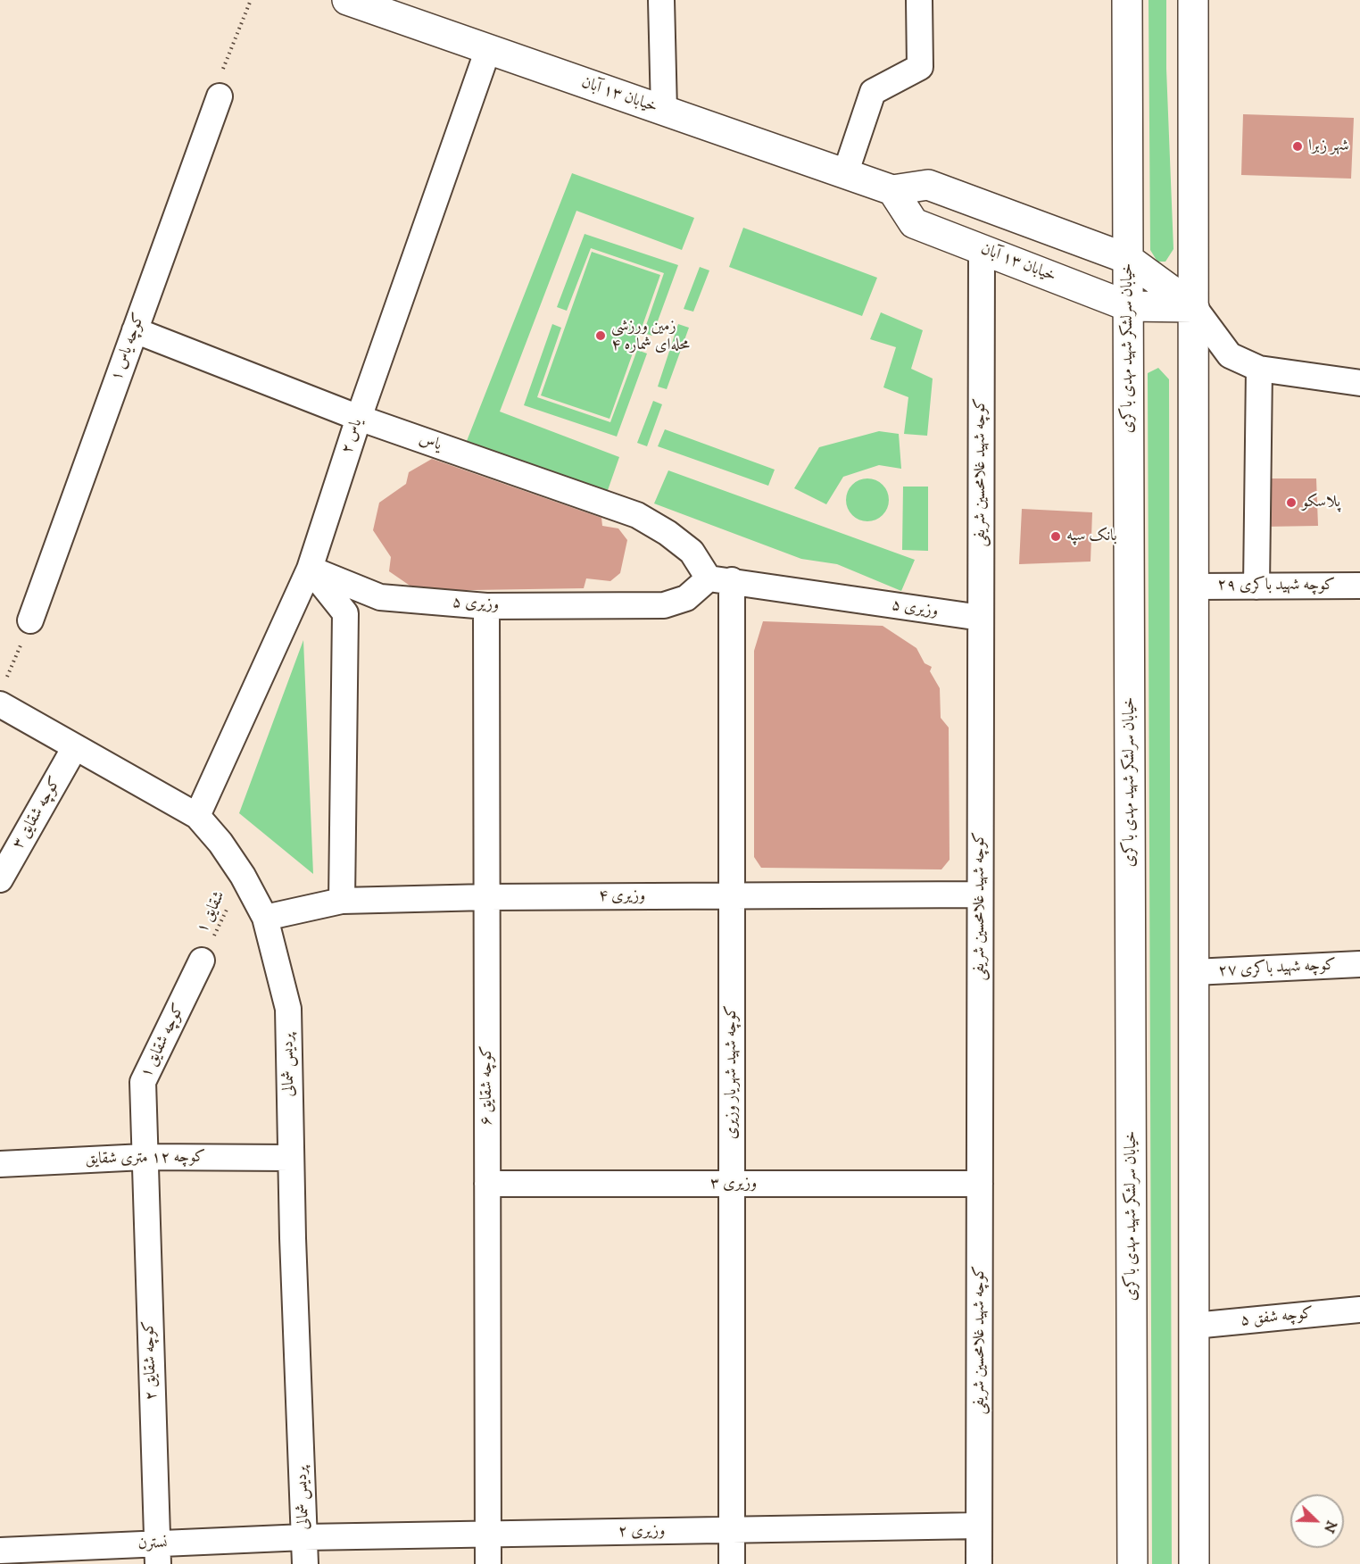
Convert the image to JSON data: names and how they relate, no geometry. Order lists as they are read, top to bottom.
{
  "streets": {
    "main road": ["خیابان ۱۳ آبان", "خیابان سرلشکر شهید مهدی باکری"],
    "street": [
      "کوچه یاس ۱",
      "یاس ۲",
      "یاس",
      "کوچه شهید غلامحسین شریفی",
      "کوچه شهید باکری ۲۹",
      "وزیری ۵",
      "کوچه شقایق ۳",
      "وزیری ۴",
      "کوچه شهید باکری ۲۷",
      "کوچه شقایق ۱",
      "پردیس شمالی",
      "کوچه شهید شهریار وزیری",
      "کوچه شقایق ۶",
      "کوچه ۱۲ متری شقایق",
      "وزیری ۳",
      "کوچه شفق ۵",
      "کوچه شقایق ۲",
      "وزیری ۲",
      "نسترن"
    ],
    "path": ["شقایق ۱"]
  },
  "crossings": [
    ["خیابان ۱۳ آبان", "خیابان سرلشکر شهید مهدی باکری"],
    ["خیابان ۱۳ آبان", "یاس ۲"],
    ["خیابان ۱۳ آبان", "کوچه شهید غلامحسین شریفی"],
    ["کوچه یاس ۱", "یاس"],
    ["یاس ۲", "یاس"],
    ["یاس ۲", "وزیری ۵"],
    ["یاس ۲", "پردیس شمالی"],
    ["یاس", "وزیری ۵"],
    ["یاس", "کوچه شهید شهریار وزیری"],
    ["کوچه شهید غلامحسین شریفی", "وزیری ۵"],
    ["کوچه شهید غلامحسین شریفی", "وزیری ۴"],
    ["کوچه شهید غلامحسین شریفی", "وزیری ۳"],
    ["کوچه شهید غلامحسین شریفی", "وزیری ۲"],
    ["وزیری ۵", "کوچه شهید شهریار وزیری"],
    ["وزیری ۵", "کوچه شقایق ۶"],
    ["کوچه شقایق ۳", "پردیس شمالی"],
    ["وزیری ۴", "پردیس شمالی"],
    ["وزیری ۴", "کوچه شهید شهریار وزیری"],
    ["وزیری ۴", "کوچه شقایق ۶"],
    ["شقایق ۱", "کوچه شقایق ۱"],
    ["شقایق ۱", "پردیس شمالی"],
    ["کوچه شقایق ۱", "کوچه ۱۲ متری شقایق"],
    ["کوچه شقایق ۱", "کوچه شقایق ۲"],
    ["پردیس شمالی", "کوچه ۱۲ متری شقایق"],
    ["پردیس شمالی", "وزیری ۲"],
    ["پردیس شمالی", "نسترن"],
    ["کوچه شهید شهریار وزیری", "وزیری ۳"],
    ["کوچه شهید شهریار وزیری", "وزیری ۲"],
    ["کوچه شقایق ۶", "وزیری ۳"],
    ["کوچه شقایق ۶", "وزیری ۲"],
    ["کوچه ۱۲ متری شقایق", "کوچه شقایق ۲"],
    ["کوچه شقایق ۲", "نسترن"],
    ["وزیری ۲", "نسترن"]
  ],
  "places": [
    "شهر زبرا",
    "زمین ورزشی محله‌ای شماره ۴",
    "پلاسکو",
    "بانک سپه"
  ],
  "north": "bottom right"
}
